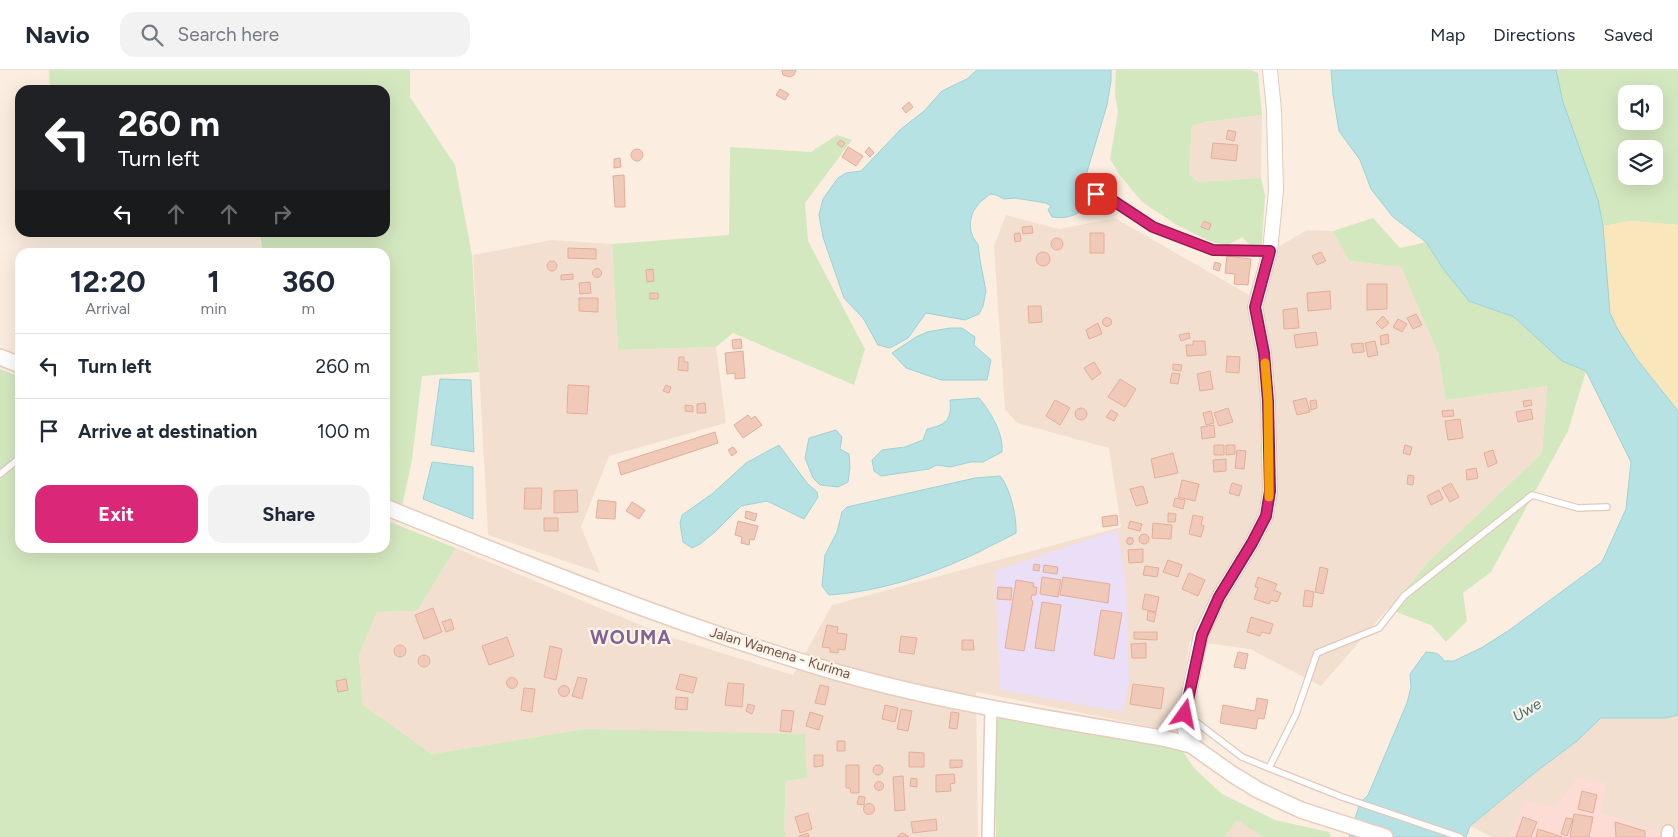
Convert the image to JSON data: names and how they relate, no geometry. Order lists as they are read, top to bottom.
{
  "streets": {
    "main road": ["Jalan Wamena - Kurima"]
  },
  "districts": ["WOUMA"],
  "water": ["Uwe"],
  "page": {
    "header": "Navio",
    "search": "Search here",
    "nav": ["Map", "Directions", "Saved"],
    "turn": ["260 m", "Turn left"],
    "eta": [
      "12:20",
      "Arrival",
      "1",
      "min",
      "360",
      "m"
    ],
    "list": [
      {
        "name": "Turn left",
        "value": "260 m"
      },
      {
        "name": "Arrive at destination",
        "value": "100 m"
      }
    ],
    "buttons": ["Exit", "Share"]
  }
}
